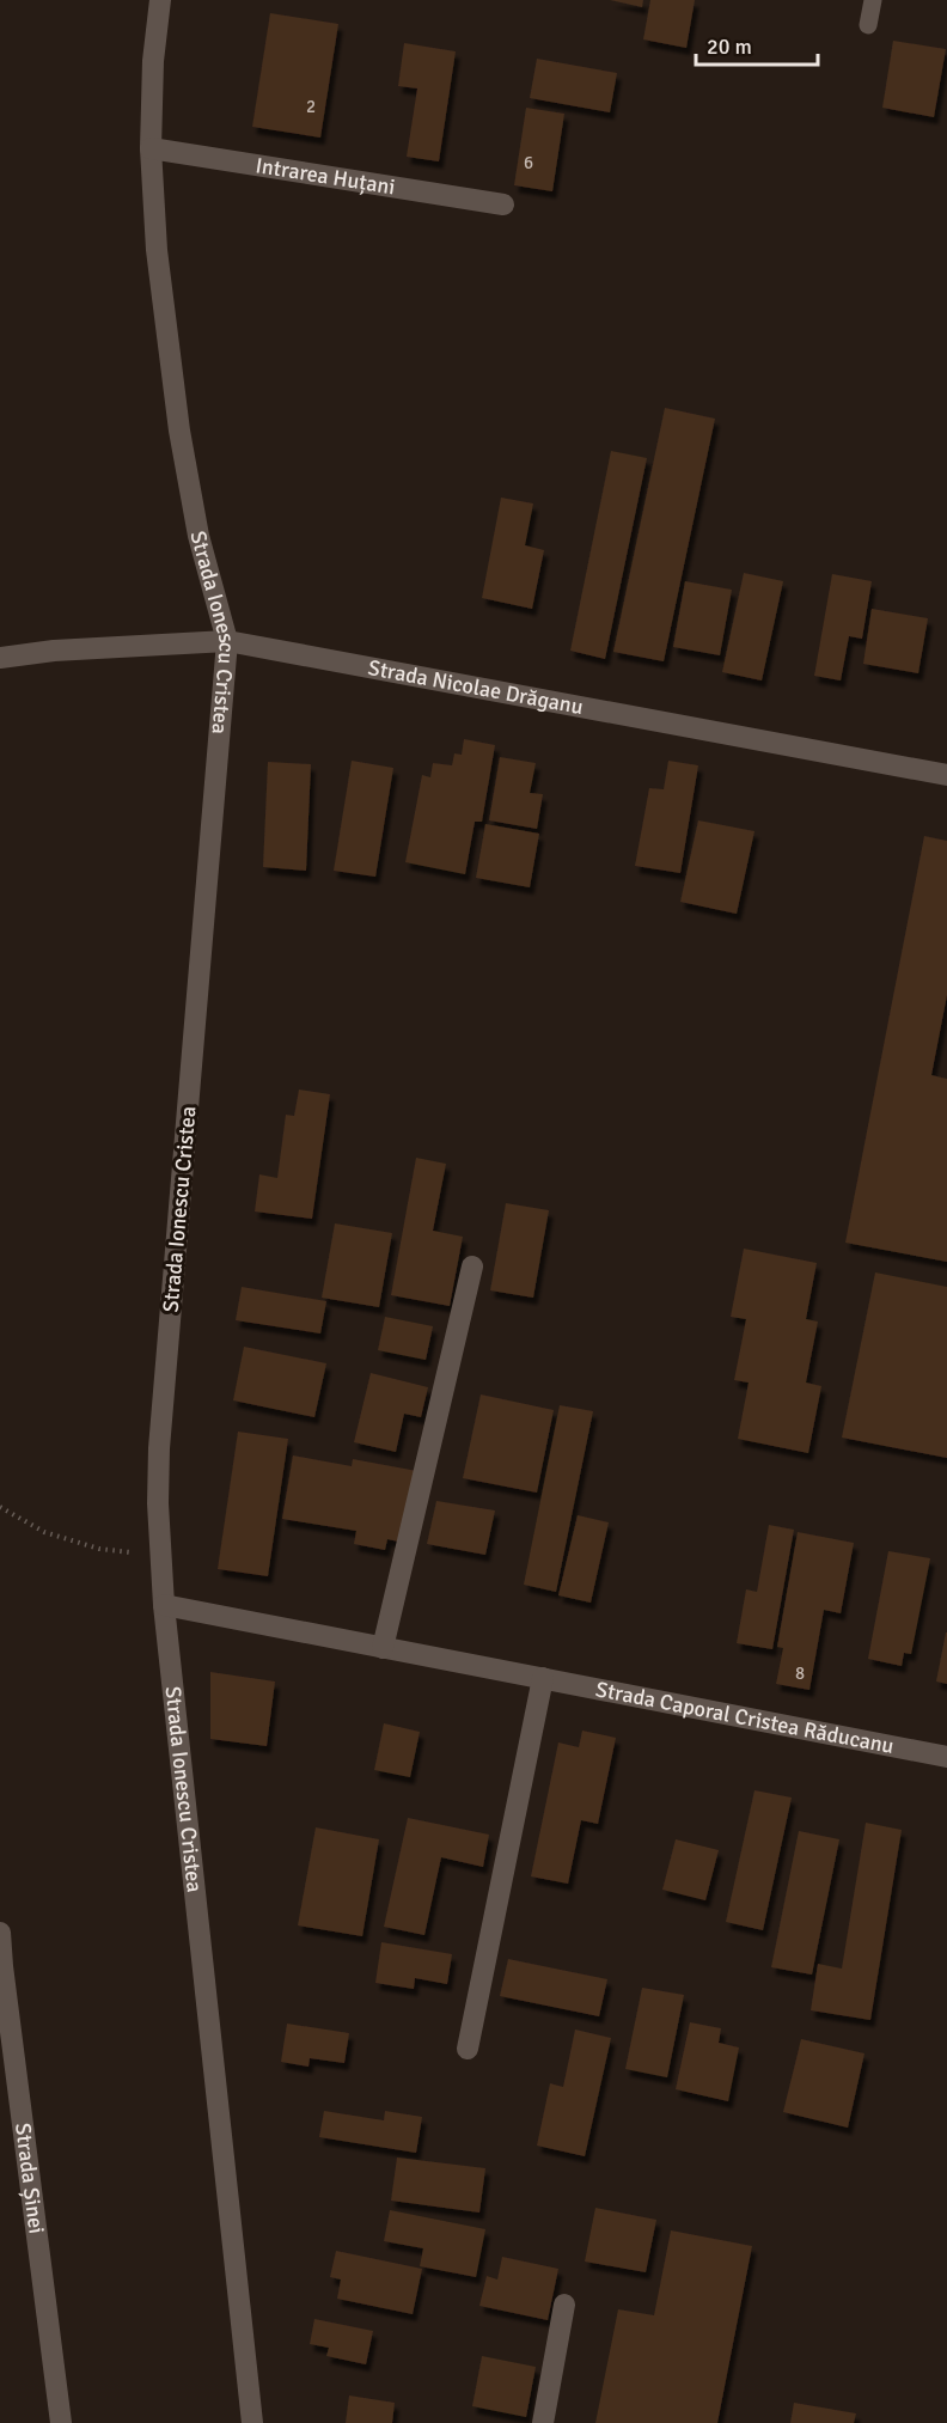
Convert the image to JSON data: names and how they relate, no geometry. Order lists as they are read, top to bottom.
{
  "streets": {
    "street": [
      "Intrarea Huțani",
      "Strada Ionescu Cristea",
      "Strada Nicolae Drăganu",
      "Strada Caporal Cristea Răducanu",
      "Strada Șinei"
    ]
  },
  "crossings": [
    ["Intrarea Huțani", "Strada Ionescu Cristea"],
    ["Strada Ionescu Cristea", "Strada Nicolae Drăganu"],
    ["Strada Ionescu Cristea", "Strada Caporal Cristea Răducanu"]
  ],
  "house_numbers": ["2", "6", "8"],
  "scale_bar": "20 m"
}
